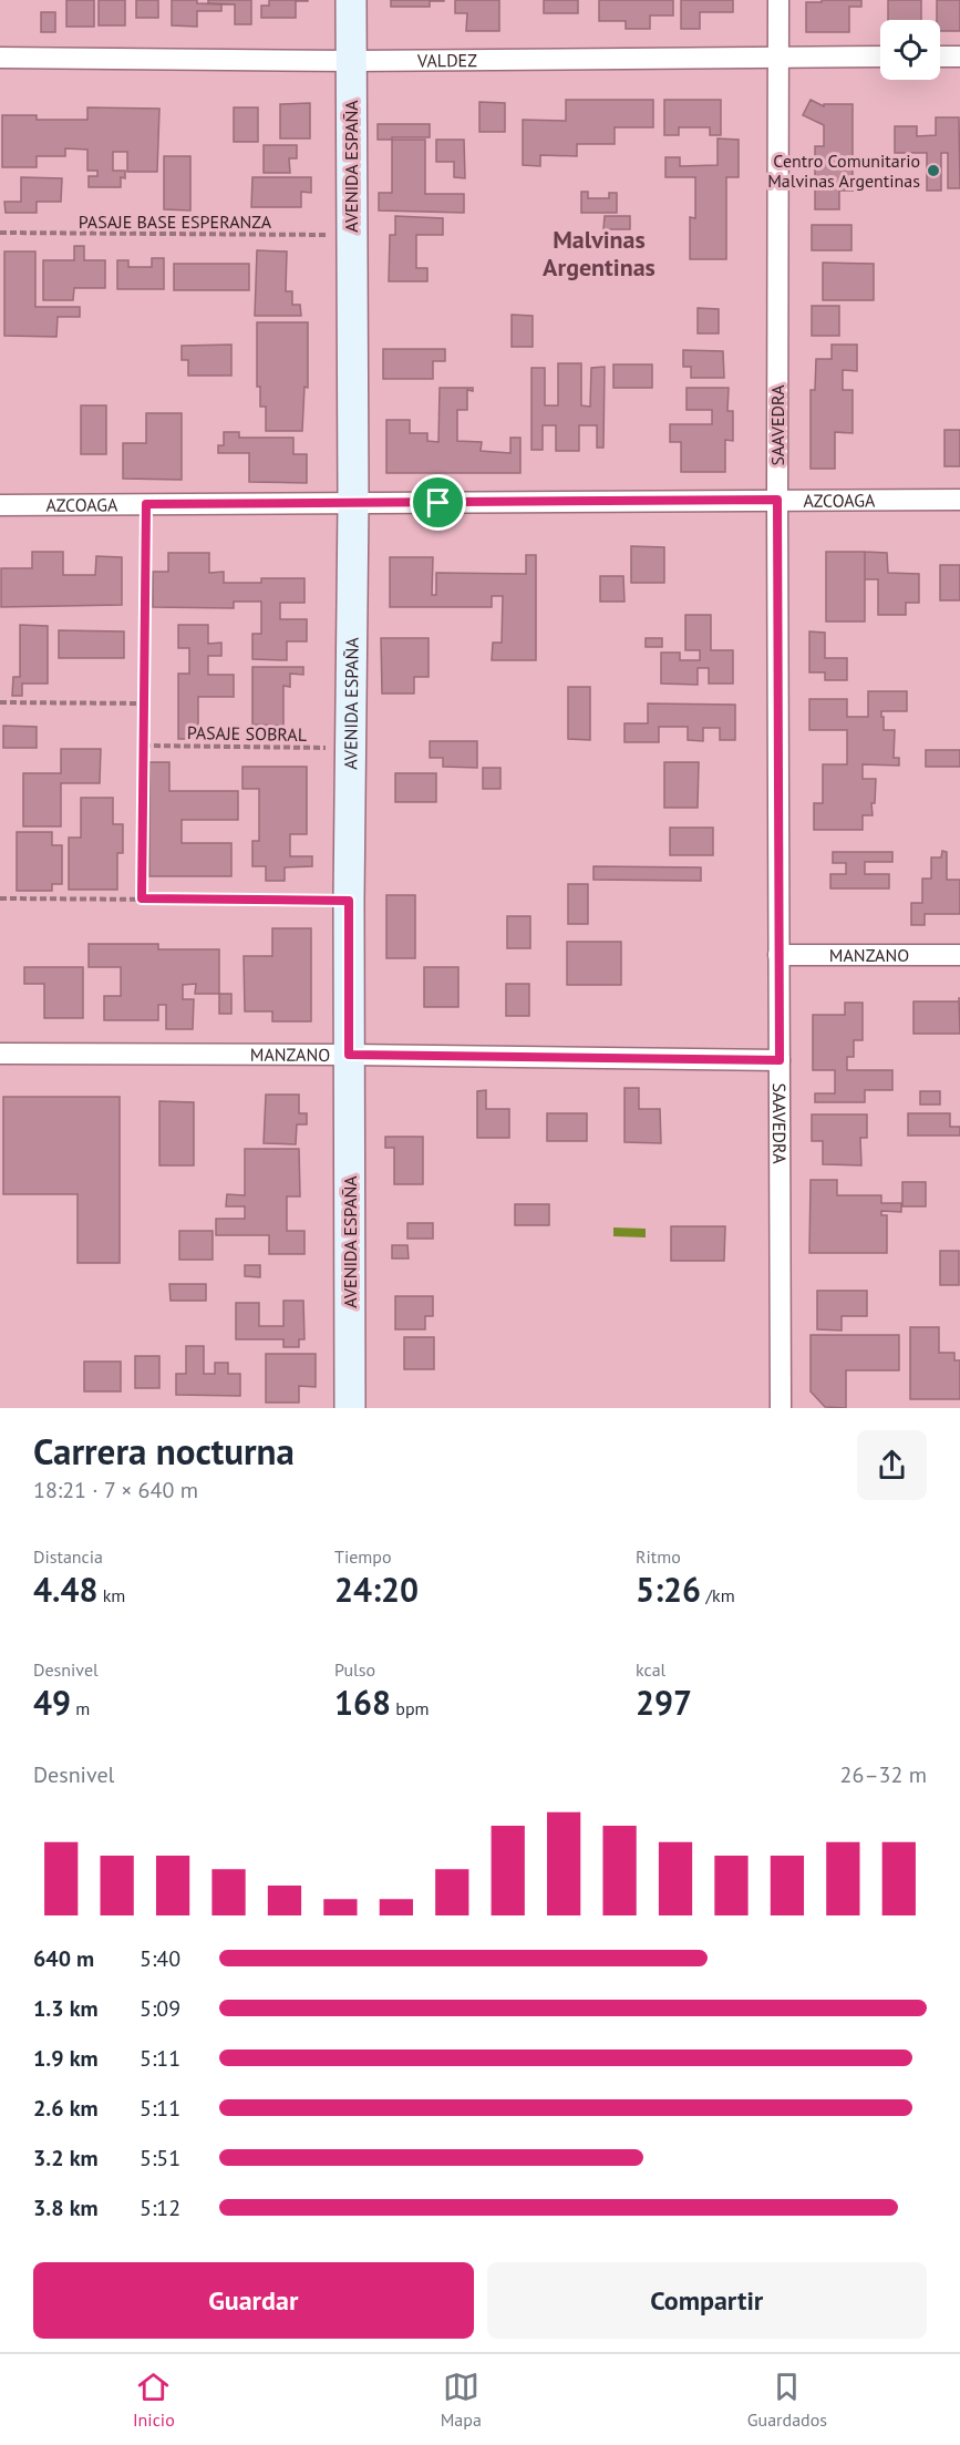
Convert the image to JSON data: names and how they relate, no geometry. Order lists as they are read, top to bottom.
{
  "streets": {
    "main road": ["AVENIDA ESPAÑA"],
    "street": [
      "VALDEZ",
      "SAAVEDRA",
      "AZCOAGA",
      "MANZANO"
    ],
    "path": ["PASAJE BASE ESPERANZA", "PASAJE SOBRAL"]
  },
  "crossings": [
    ["VALDEZ", "AVENIDA ESPAÑA"],
    ["VALDEZ", "SAAVEDRA"],
    ["AVENIDA ESPAÑA", "PASAJE BASE ESPERANZA"],
    ["AVENIDA ESPAÑA", "AZCOAGA"],
    ["AVENIDA ESPAÑA", "PASAJE SOBRAL"],
    ["AVENIDA ESPAÑA", "MANZANO"],
    ["SAAVEDRA", "AZCOAGA"],
    ["SAAVEDRA", "MANZANO"]
  ],
  "districts": ["Malvinas Argentinas"],
  "places": ["Centro Comunitario Malvinas Argentinas"],
  "page": {
    "heading": ["Carrera nocturna", "18:21 · 7 × 640 m"],
    "stats": [
      ["Distancia", "4.48 km"],
      ["Tiempo", "24:20"],
      ["Ritmo", "5:26 /km"],
      ["Desnivel", "49 m"],
      ["Pulso", "168 bpm"],
      ["kcal", "297"]
    ],
    "chart": ["Desnivel", "26–32 m"],
    "list": [
      {
        "name": "640 m",
        "note": "5:40"
      },
      {
        "name": "1.3 km",
        "note": "5:09"
      },
      {
        "name": "1.9 km",
        "note": "5:11"
      },
      {
        "name": "2.6 km",
        "note": "5:11"
      },
      {
        "name": "3.2 km",
        "note": "5:51"
      },
      {
        "name": "3.8 km",
        "note": "5:12"
      }
    ],
    "buttons": ["Guardar", "Compartir"],
    "tabs": ["Inicio", "Mapa", "Guardados"]
  }
}
